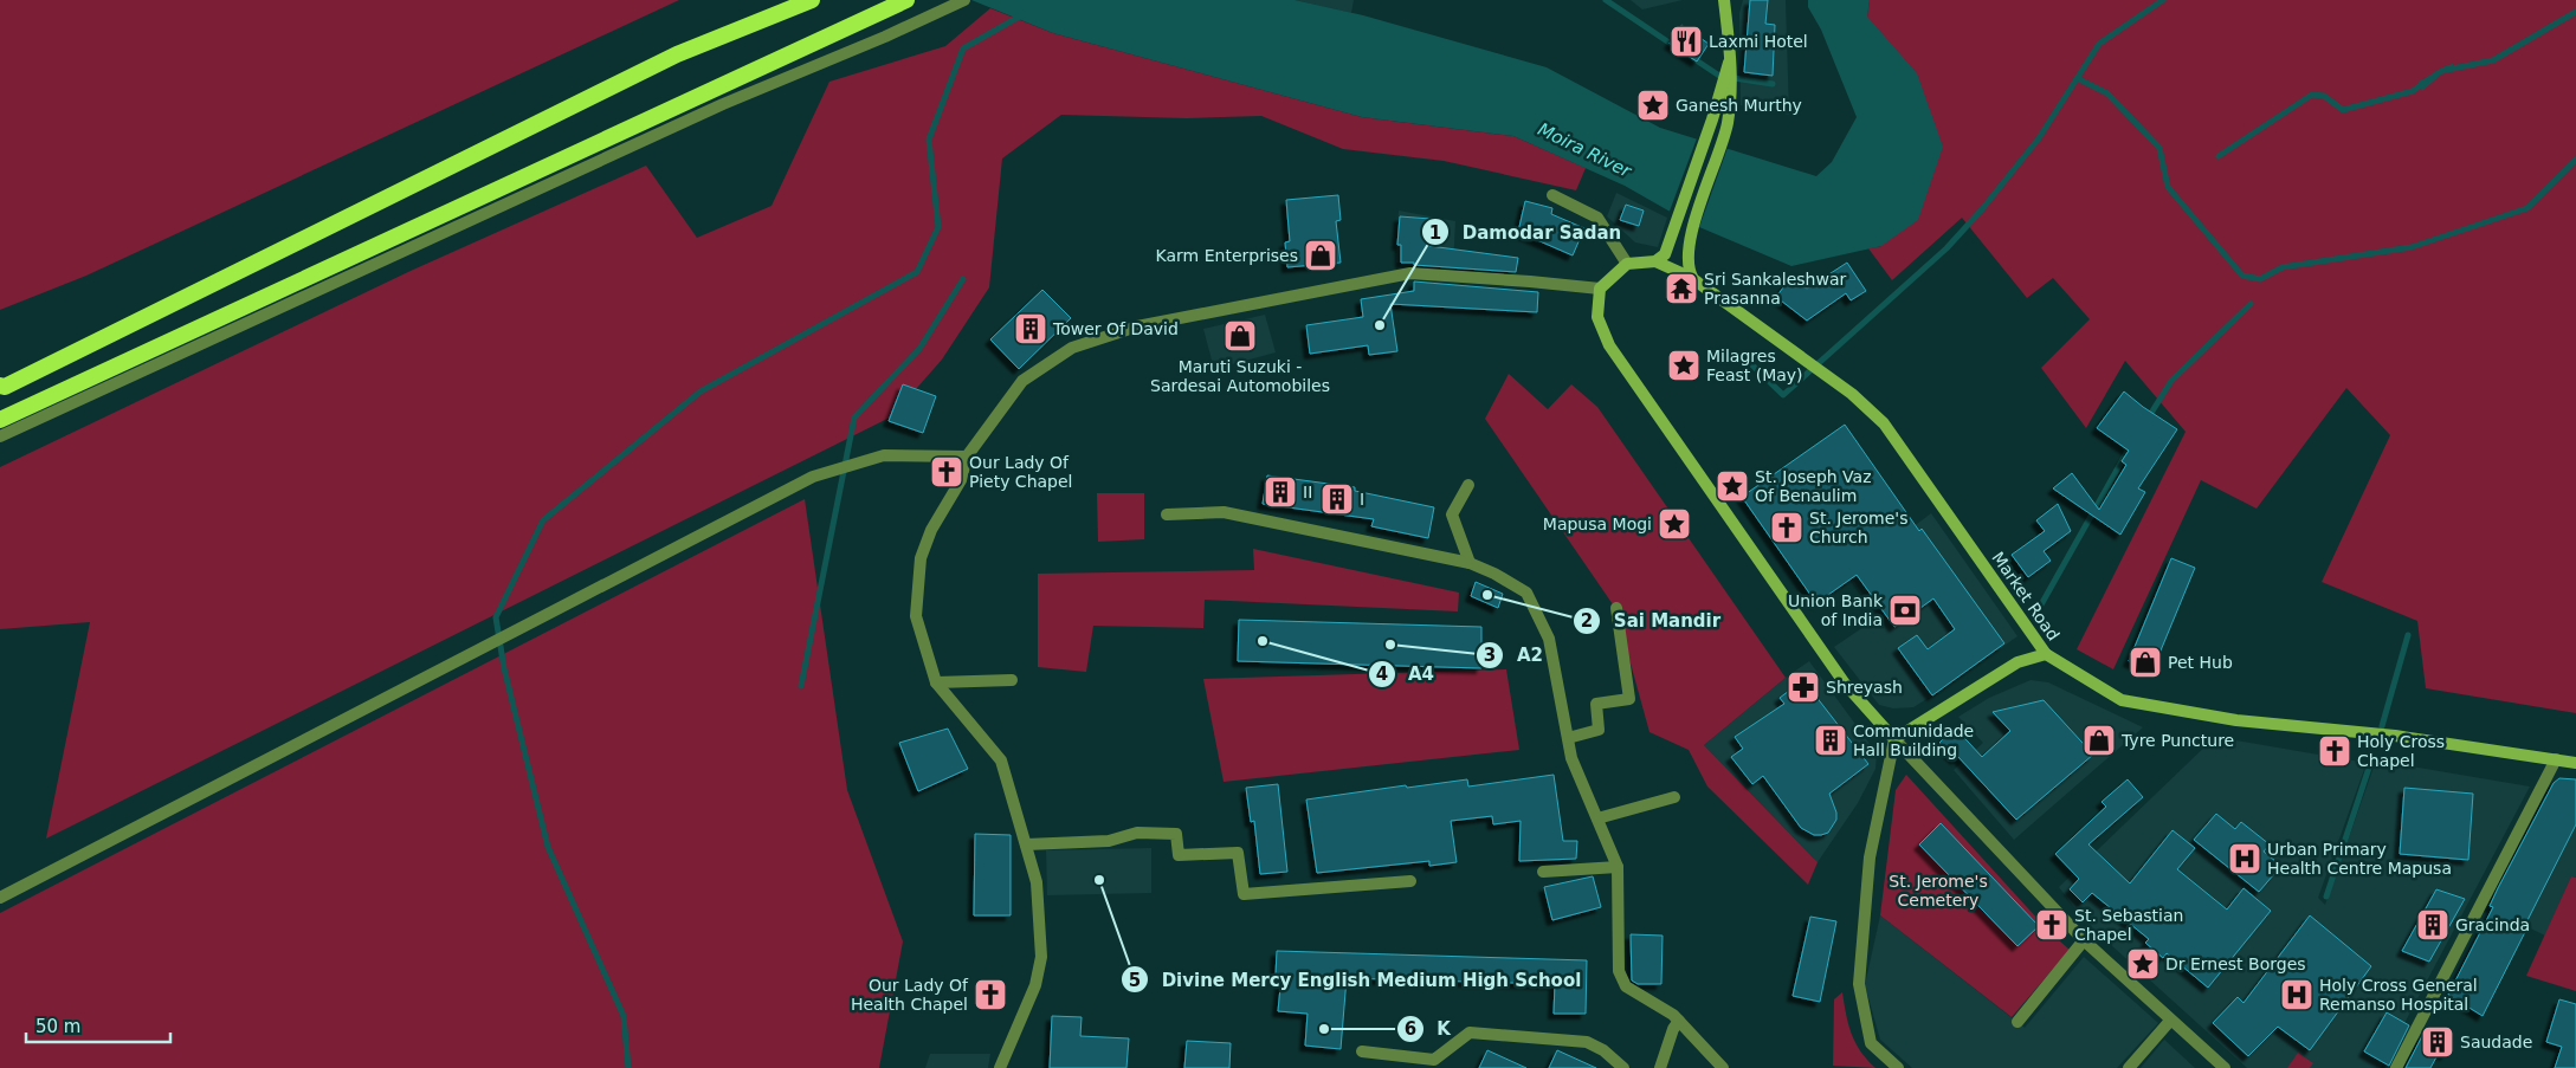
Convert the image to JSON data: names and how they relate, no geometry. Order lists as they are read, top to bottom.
{
  "streets": {
    "main road": ["Market Road"]
  },
  "water": ["Moira River"],
  "parks": ["St. Jerome's Cemetery"],
  "places": {
    "restaurant": ["Laxmi Hotel"],
    "place": [
      "Ganesh Murthy",
      "Milagres Feast (May)",
      "St. Joseph Vaz Of Benaulim",
      "Mapusa Mogi",
      "Dr Ernest Borges"
    ],
    "shop": [
      "Karm Enterprises",
      "Maruti Suzuki - Sardesai Automobiles",
      "Pet Hub",
      "Tyre Puncture"
    ],
    "temple": ["Sri Sankaleshwar Prasanna"],
    "other": [
      "Damodar Sadan",
      "Sai Mandir",
      "A4",
      "A2",
      "Divine Mercy English Medium High School",
      "K"
    ],
    "building": [
      "Tower Of David",
      "II",
      "I",
      "Communidade Hall Building",
      "Gracinda",
      "Saudade"
    ],
    "church": [
      "Our Lady Of Piety Chapel",
      "St. Jerome's Church",
      "Holy Cross Chapel",
      "St. Sebastian Chapel",
      "Our Lady Of Health Chapel"
    ],
    "bank": ["Union Bank of India"],
    "pharmacy": ["Shreyash"],
    "hospital": ["Urban Primary Health Centre Mapusa", "Holy Cross General Remanso Hospital"]
  },
  "scale_bar": "50 m"
}
